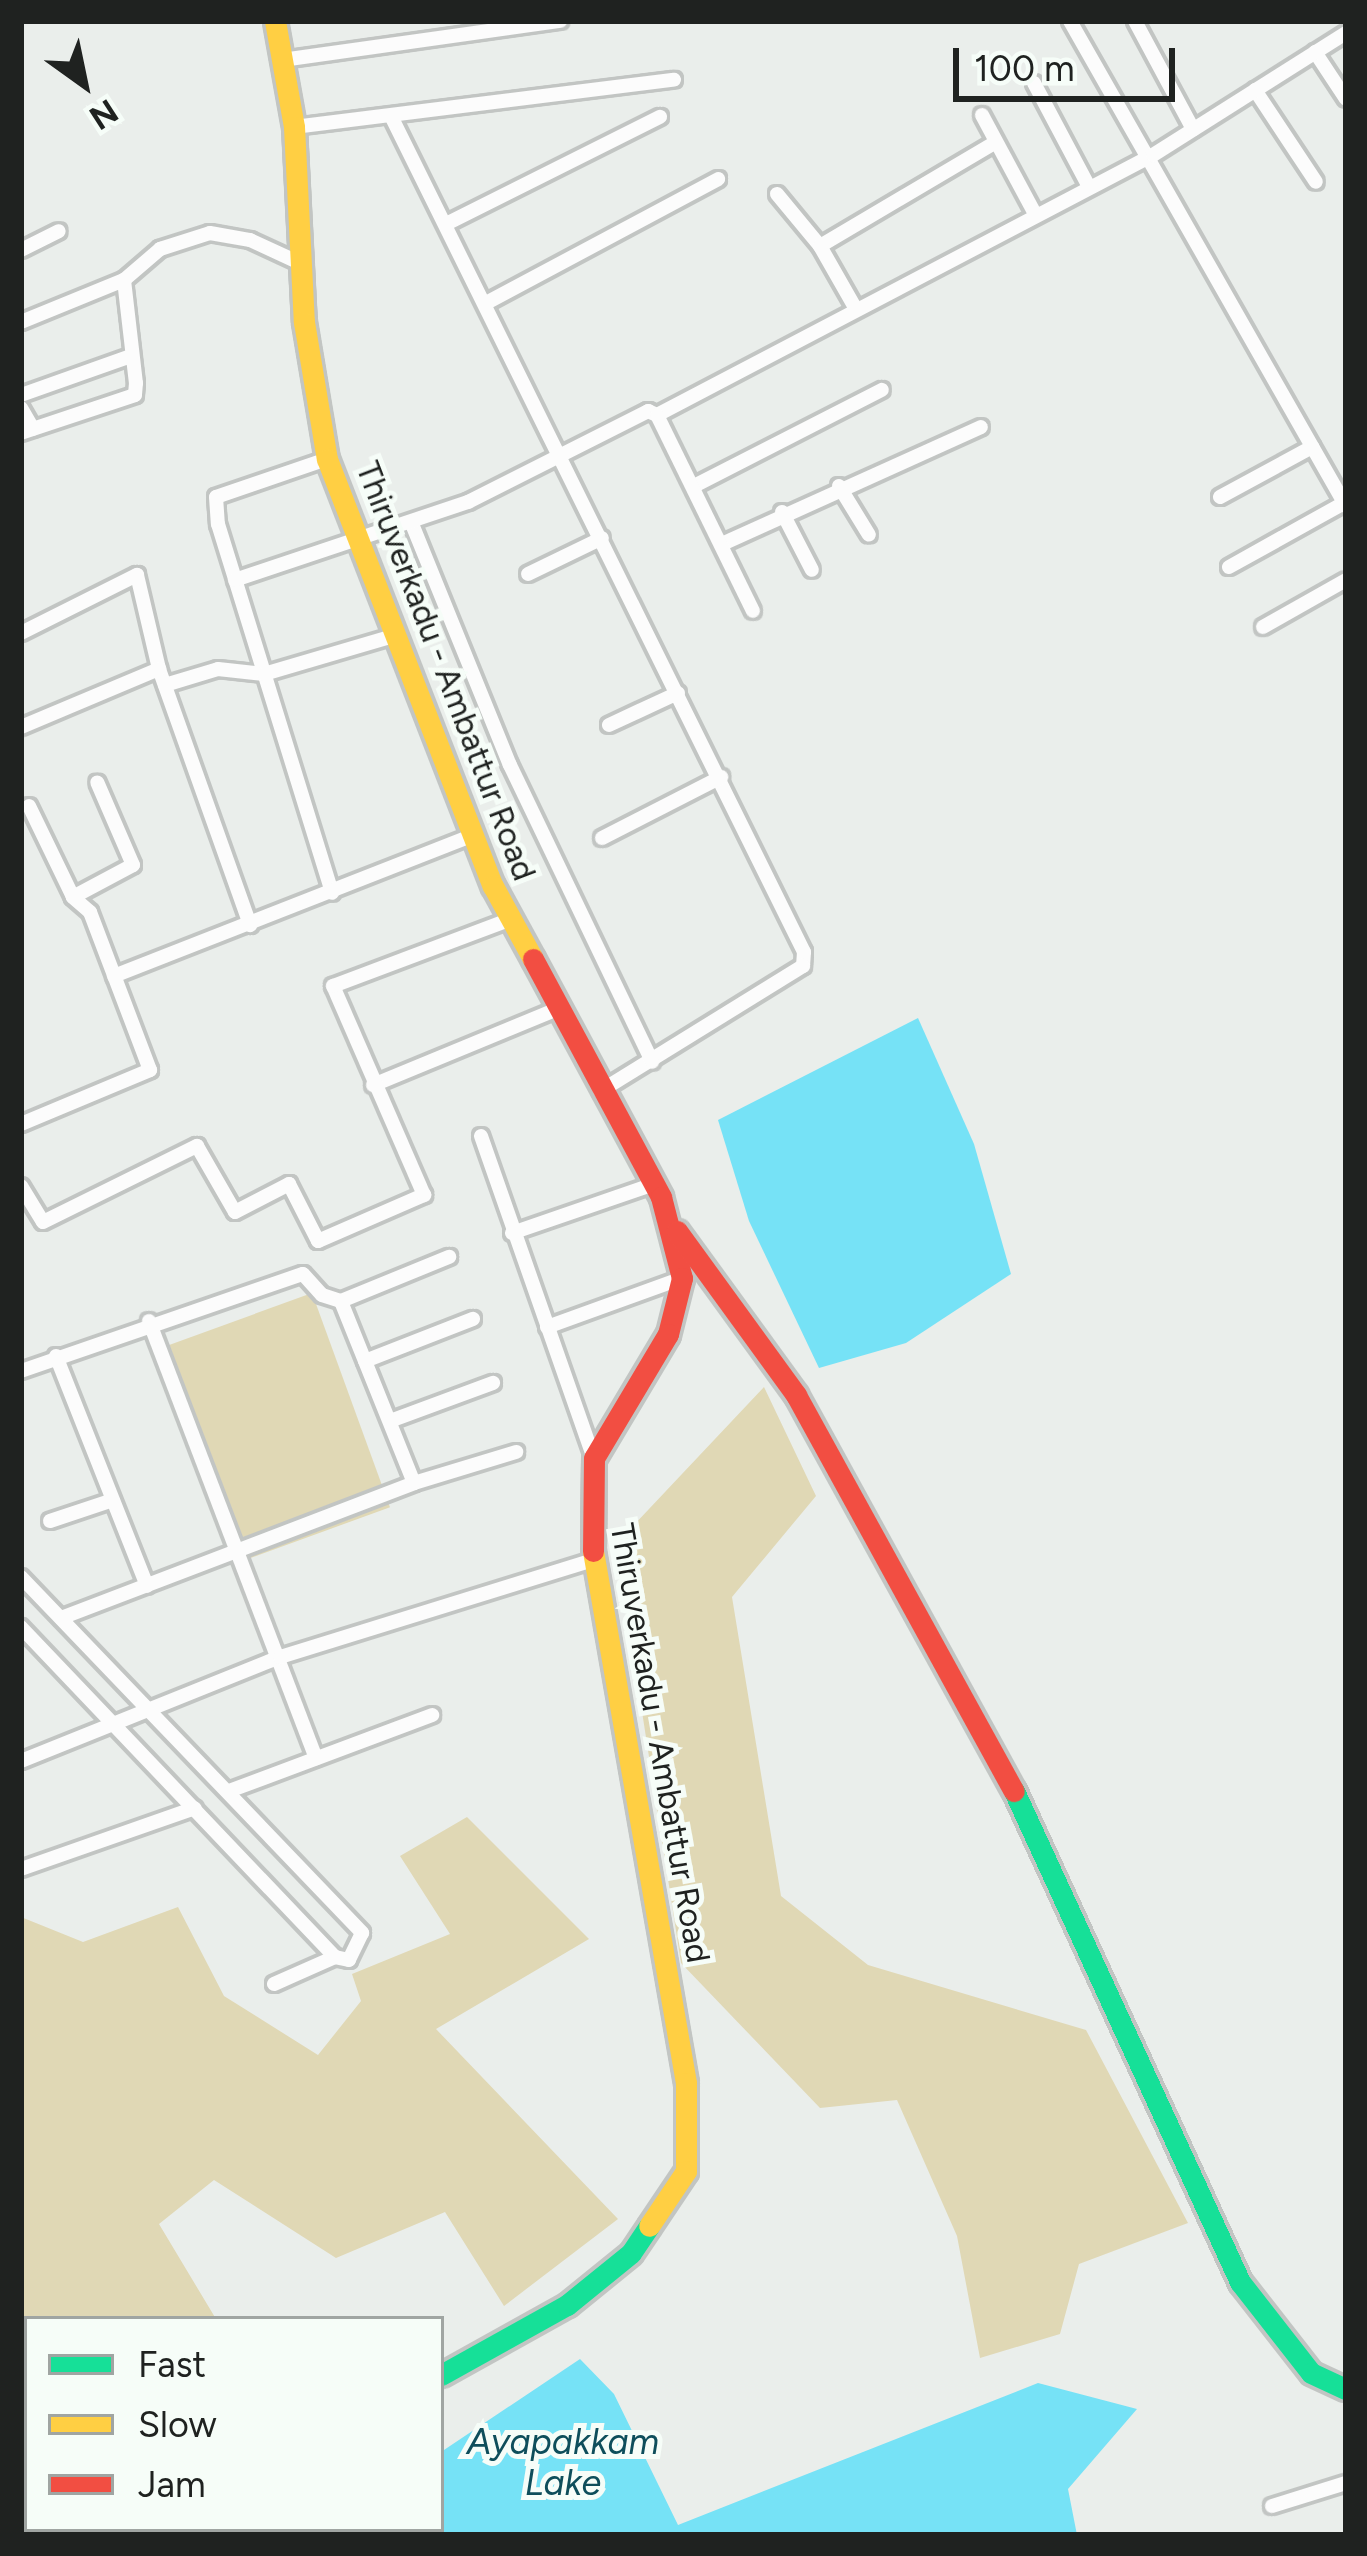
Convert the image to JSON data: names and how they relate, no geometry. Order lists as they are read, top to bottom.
{
  "streets": {
    "main road": ["Thiruverkadu - Ambattur Road"]
  },
  "water": ["Ayapakkam Lake"],
  "legend": ["Fast", "Slow", "Jam"],
  "scale_bar": "100 m",
  "north": "bottom right"
}
